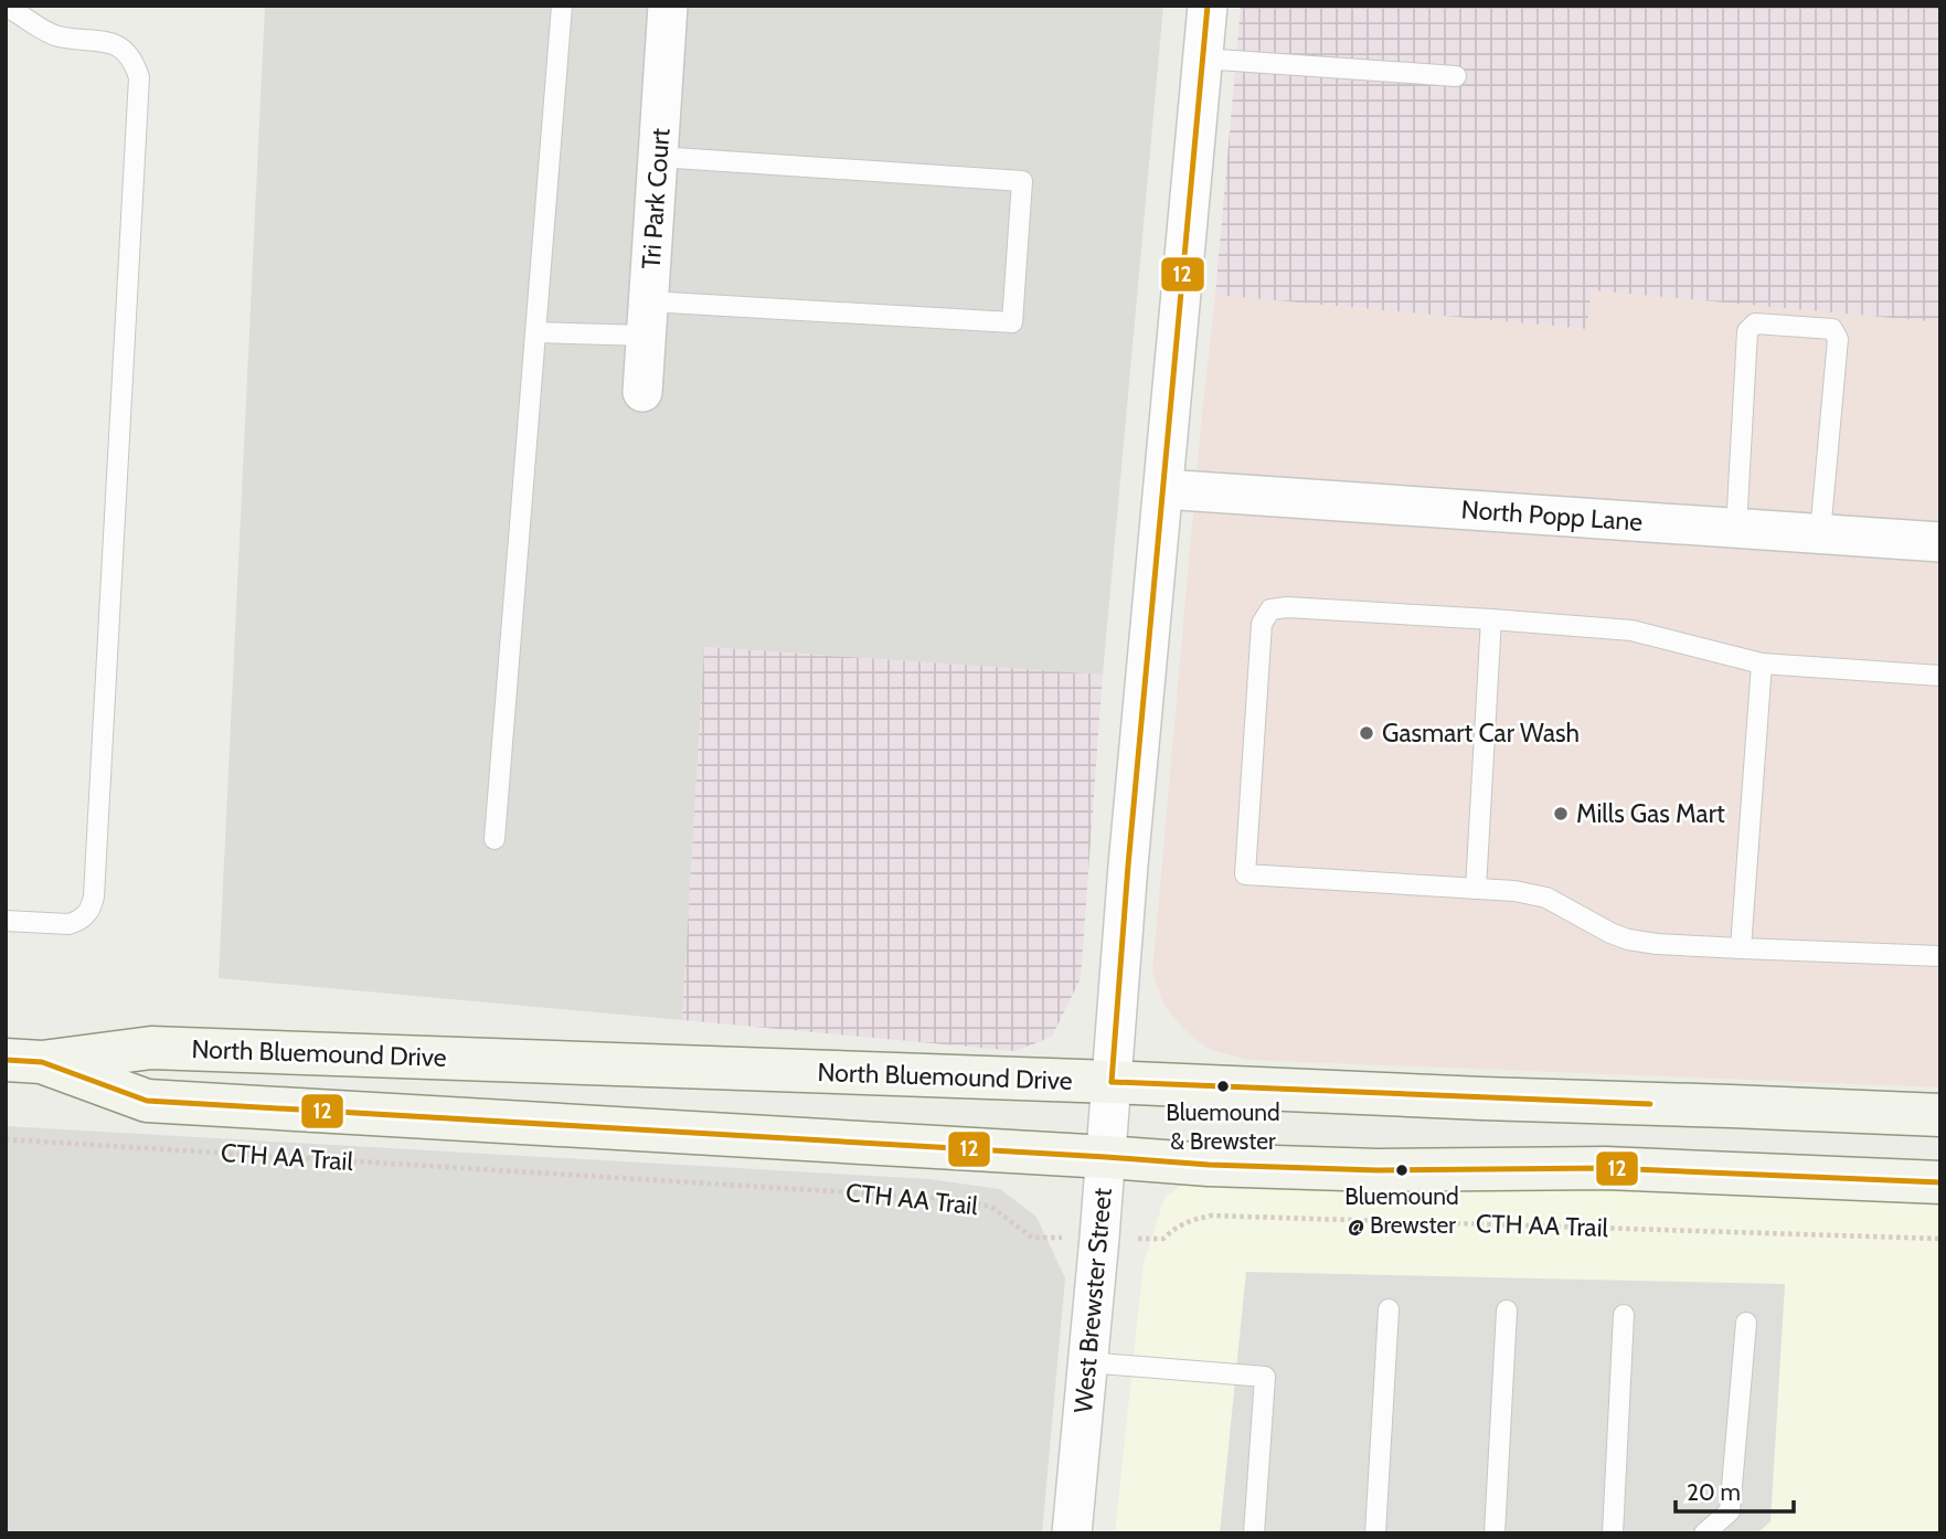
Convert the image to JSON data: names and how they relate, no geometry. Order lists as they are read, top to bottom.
{
  "streets": {
    "main road": ["North Bluemound Drive"],
    "street": ["Tri Park Court", "North Popp Lane", "West Brewster Street"],
    "path": ["CTH AA Trail"]
  },
  "crossings": [
    ["North Popp Lane", "West Brewster Street"],
    ["North Bluemound Drive", "West Brewster Street"],
    ["CTH AA Trail", "West Brewster Street"]
  ],
  "places": [
    "Gasmart Car Wash",
    "Mills Gas Mart",
    "Bluemound & Brewster",
    "Bluemound @ Brewster"
  ],
  "lines": ["transit line 12"],
  "scale_bar": "20 m"
}
